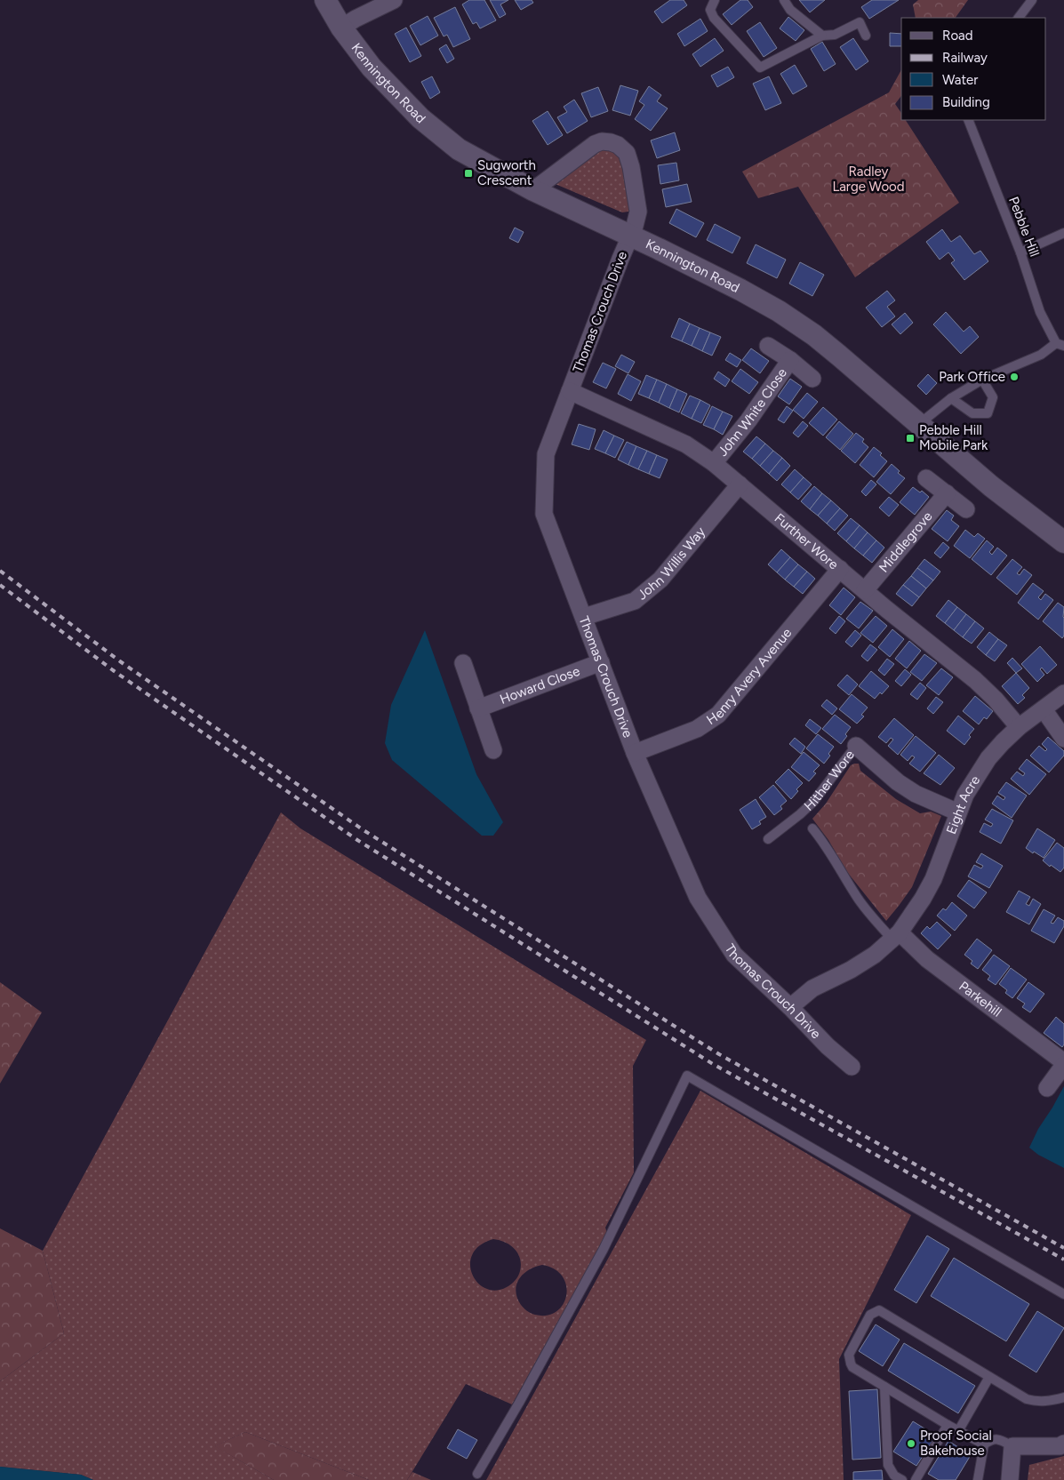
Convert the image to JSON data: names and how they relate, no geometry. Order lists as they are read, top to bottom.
{
  "streets": {
    "street": [
      "Kennington Road",
      "Thomas Crouch Drive",
      "John White Close",
      "Further Wore",
      "Middlegrove",
      "John Willis Way",
      "Henry Avery Avenue",
      "Howard Close",
      "Hither Wore",
      "Eight Acre",
      "Parkehill"
    ],
    "lane": ["Pebble Hill"]
  },
  "crossings": [
    ["Kennington Road", "Pebble Hill"],
    ["Kennington Road", "Thomas Crouch Drive"],
    ["Thomas Crouch Drive", "Further Wore"],
    ["Thomas Crouch Drive", "John Willis Way"],
    ["Thomas Crouch Drive", "Henry Avery Avenue"],
    ["Thomas Crouch Drive", "Howard Close"],
    ["Thomas Crouch Drive", "Eight Acre"],
    ["John White Close", "Further Wore"],
    ["Further Wore", "Middlegrove"],
    ["Further Wore", "John Willis Way"],
    ["Further Wore", "Henry Avery Avenue"],
    ["Further Wore", "Eight Acre"],
    ["Hither Wore", "Eight Acre"],
    ["Eight Acre", "Parkehill"]
  ],
  "parks": ["Radley Large Wood"],
  "places": {
    "transit": ["Sugworth Crescent", "Pebble Hill Mobile Park"],
    "other": ["Park Office", "Proof Social Bakehouse"]
  },
  "legend": [
    "Road",
    "Railway",
    "Water",
    "Building"
  ]
}
